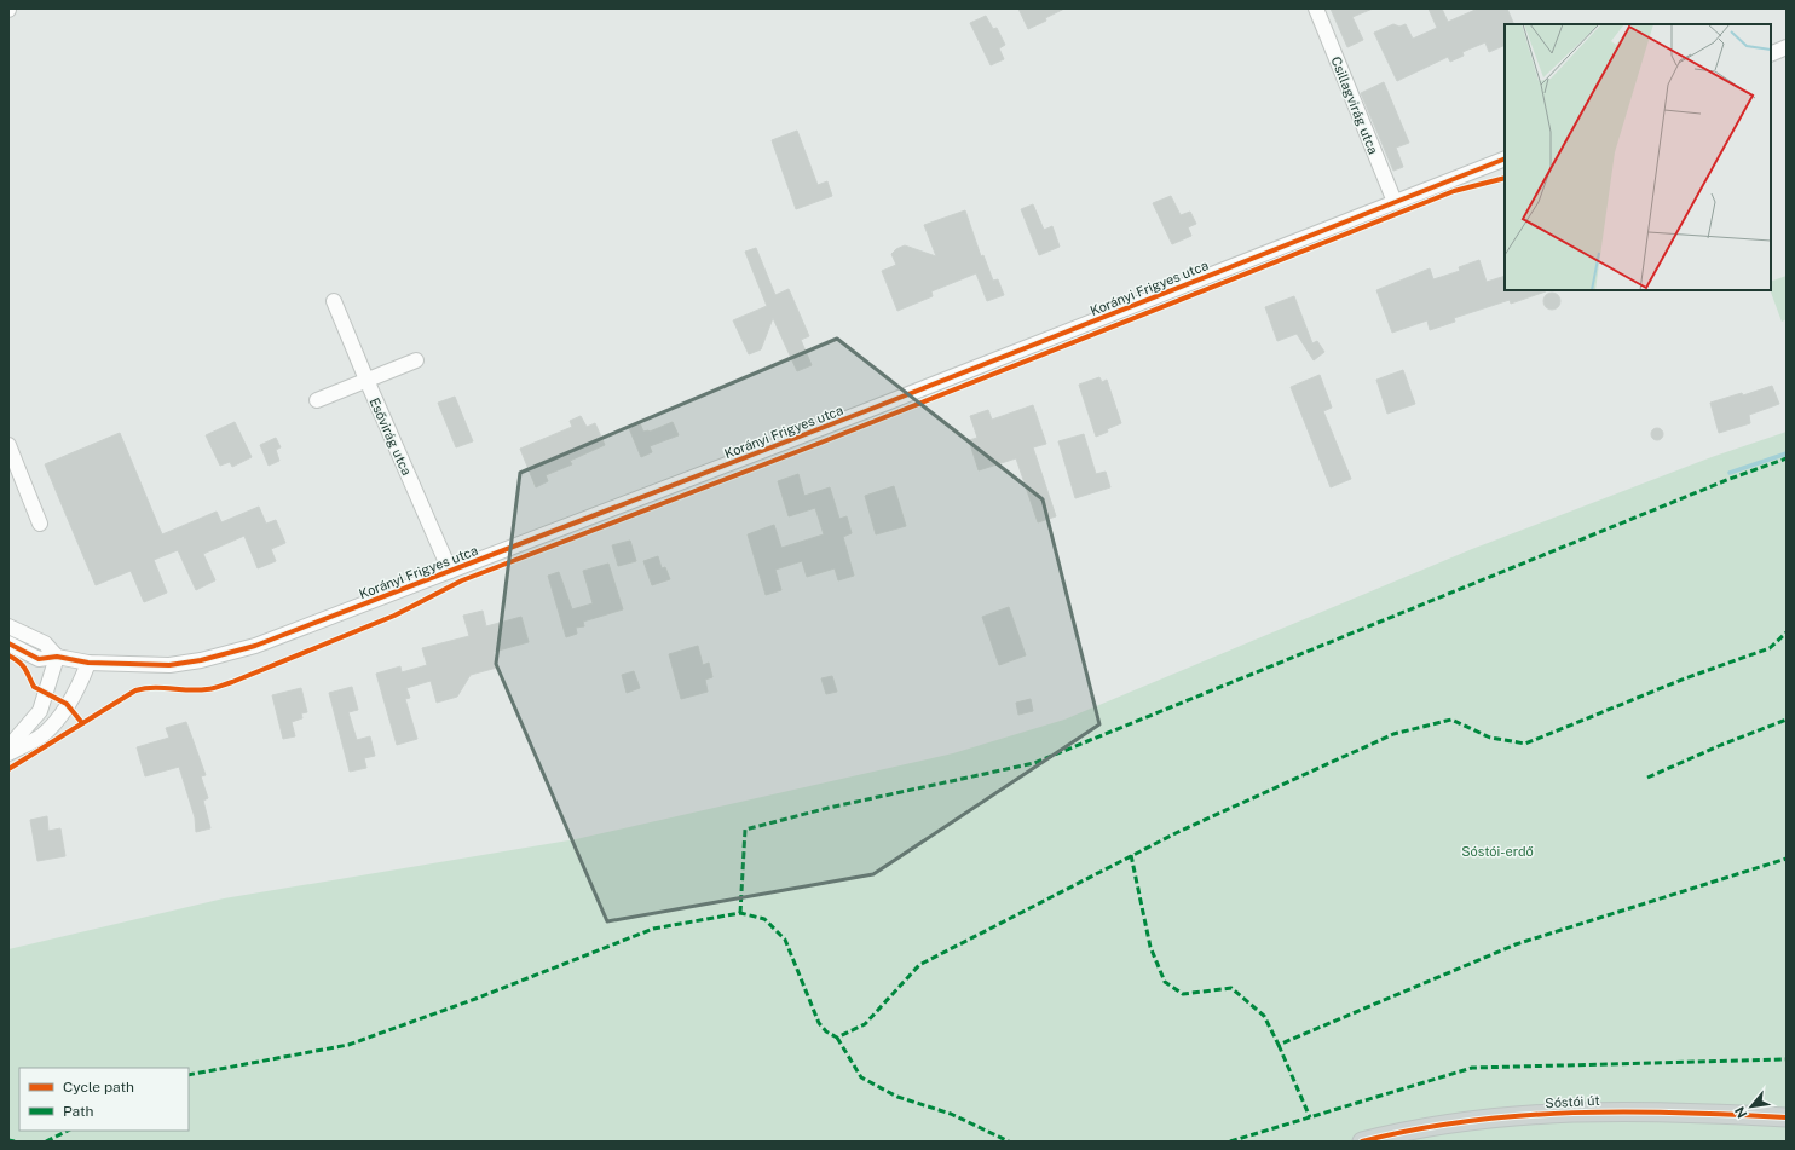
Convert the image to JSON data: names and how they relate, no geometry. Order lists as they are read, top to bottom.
{
  "streets": {
    "main road": ["Sóstói út"],
    "street": ["Csillagvirág utca", "Korányi Frigyes utca", "Esővirág utca"]
  },
  "crossings": [
    ["Csillagvirág utca", "Korányi Frigyes utca"],
    ["Korányi Frigyes utca", "Esővirág utca"]
  ],
  "parks": ["Sóstói-erdő"],
  "legend": ["Cycle path", "Path"],
  "north": "bottom left"
}
